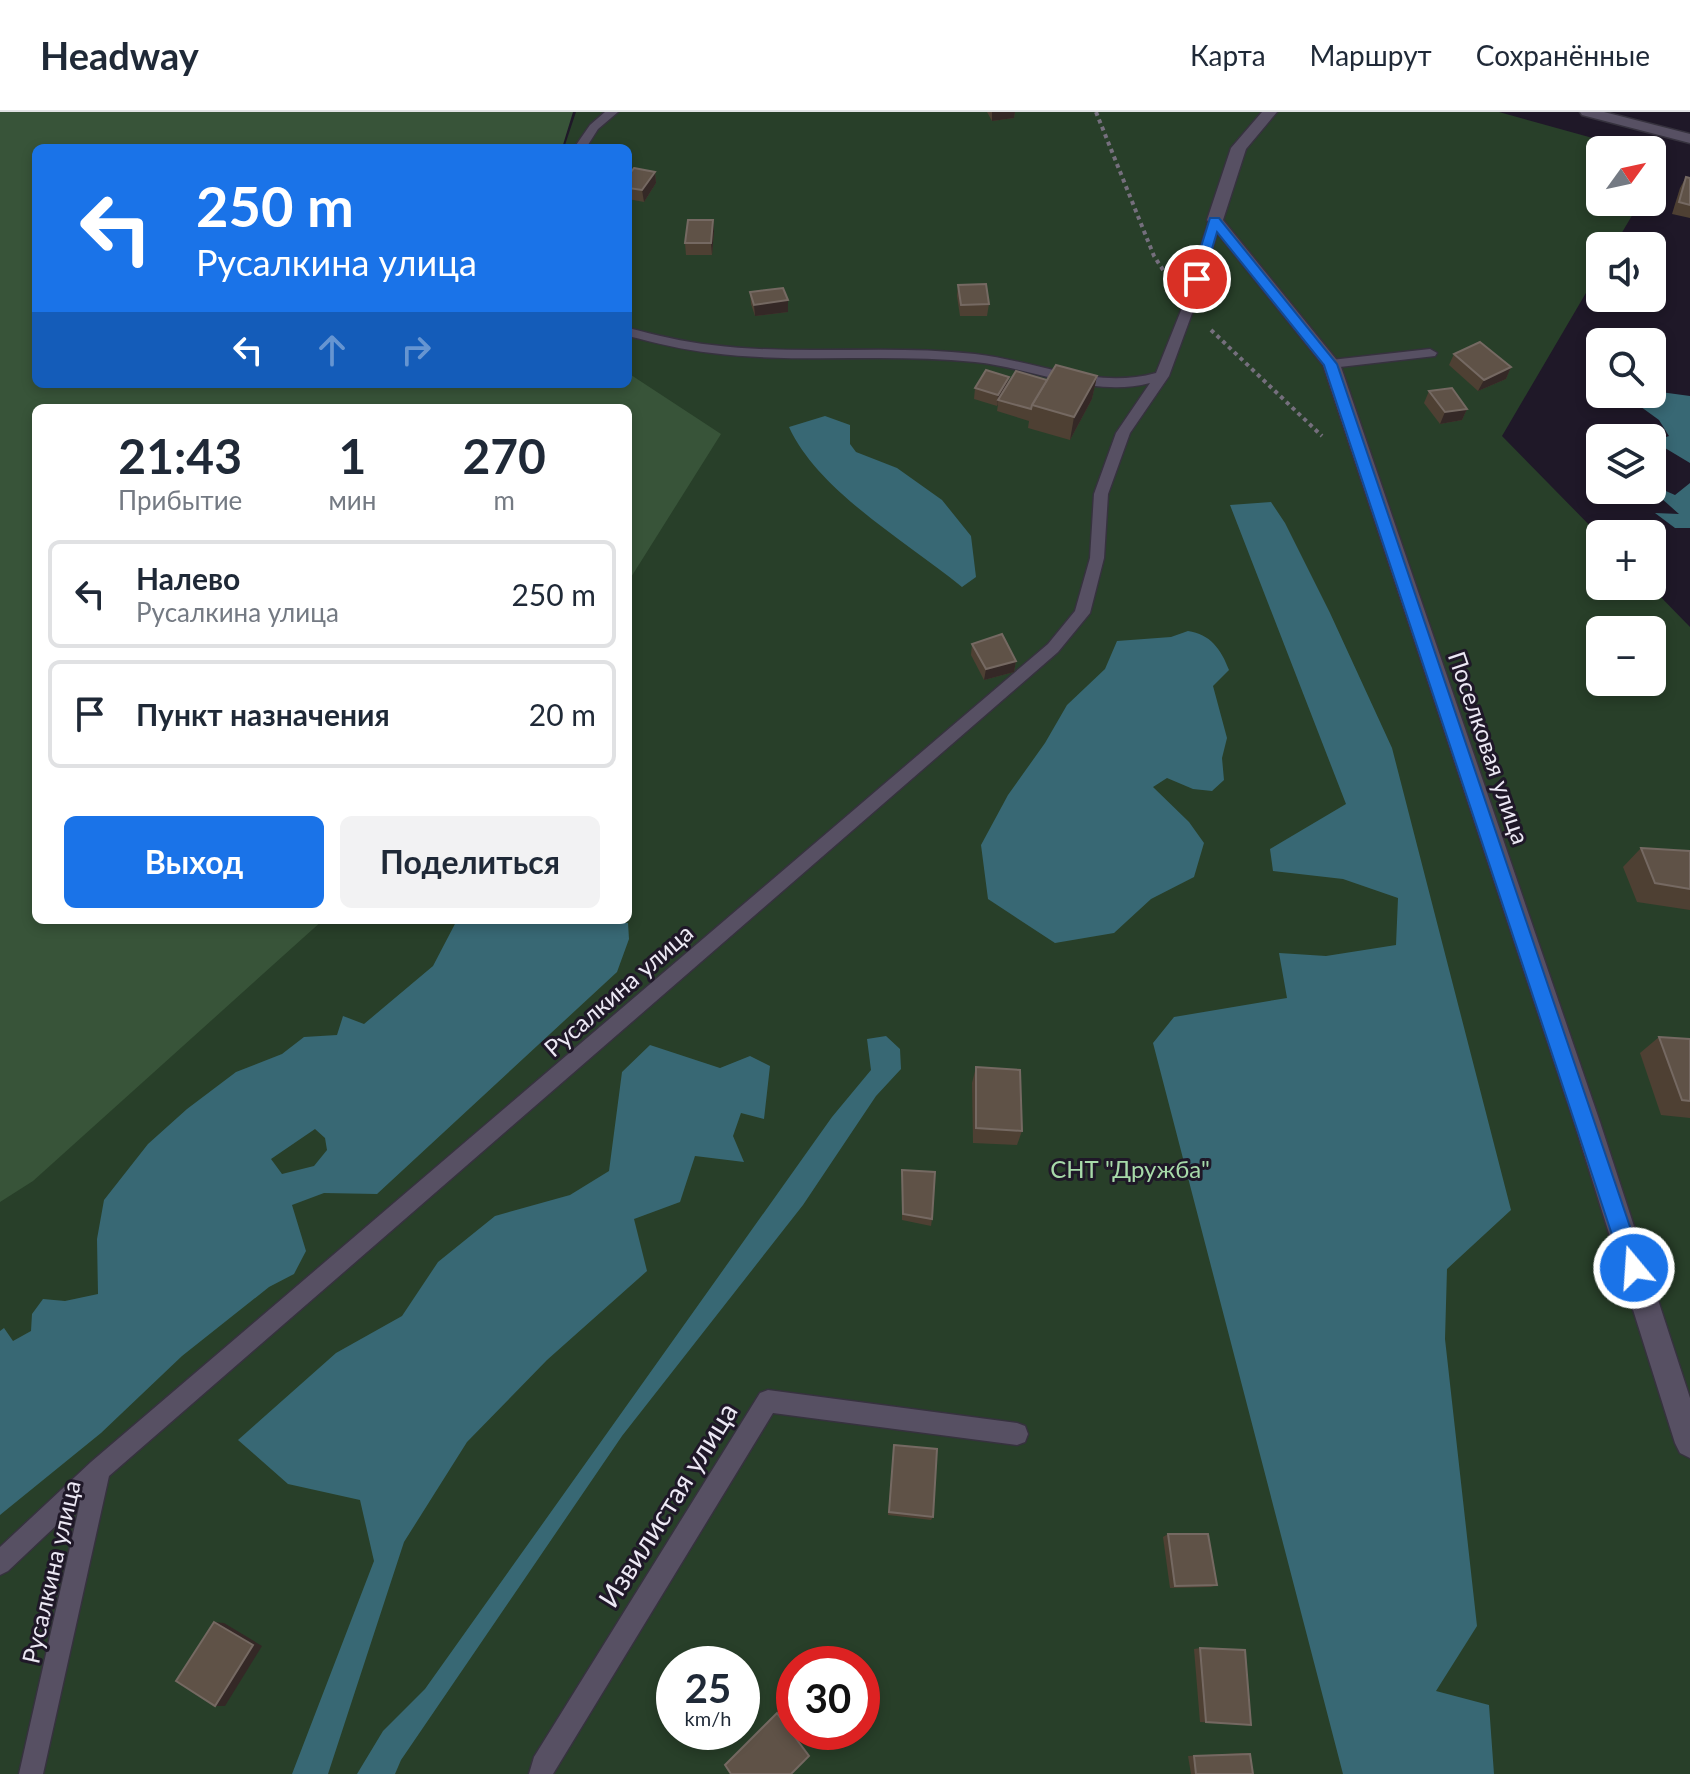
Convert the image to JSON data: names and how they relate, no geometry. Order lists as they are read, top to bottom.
{
  "streets": {
    "street": ["Поселковая улица"],
    "lane": ["Русалкина улица", "Извилистая улица"]
  },
  "crossings": [
    ["Поселковая улица", "Русалкина улица"]
  ],
  "parks": ["СНТ \"Дружба\""],
  "north": "top right",
  "page": {
    "header": "Headway",
    "nav": ["Карта", "Маршрут", "Сохранённые"],
    "map_buttons": ["+", "−"],
    "turn": ["250 m", "Русалкина улица"],
    "eta": [
      "21:43",
      "Прибытие",
      "1",
      "мин",
      "270",
      "m"
    ],
    "list": [
      {
        "name": "Налево",
        "note": "Русалкина улица",
        "value": "250 m"
      },
      {
        "name": "Пункт назначения",
        "value": "20 m"
      }
    ],
    "buttons": ["Выход", "Поделиться"],
    "speed": "25 km/h",
    "limit": "30"
  }
}
